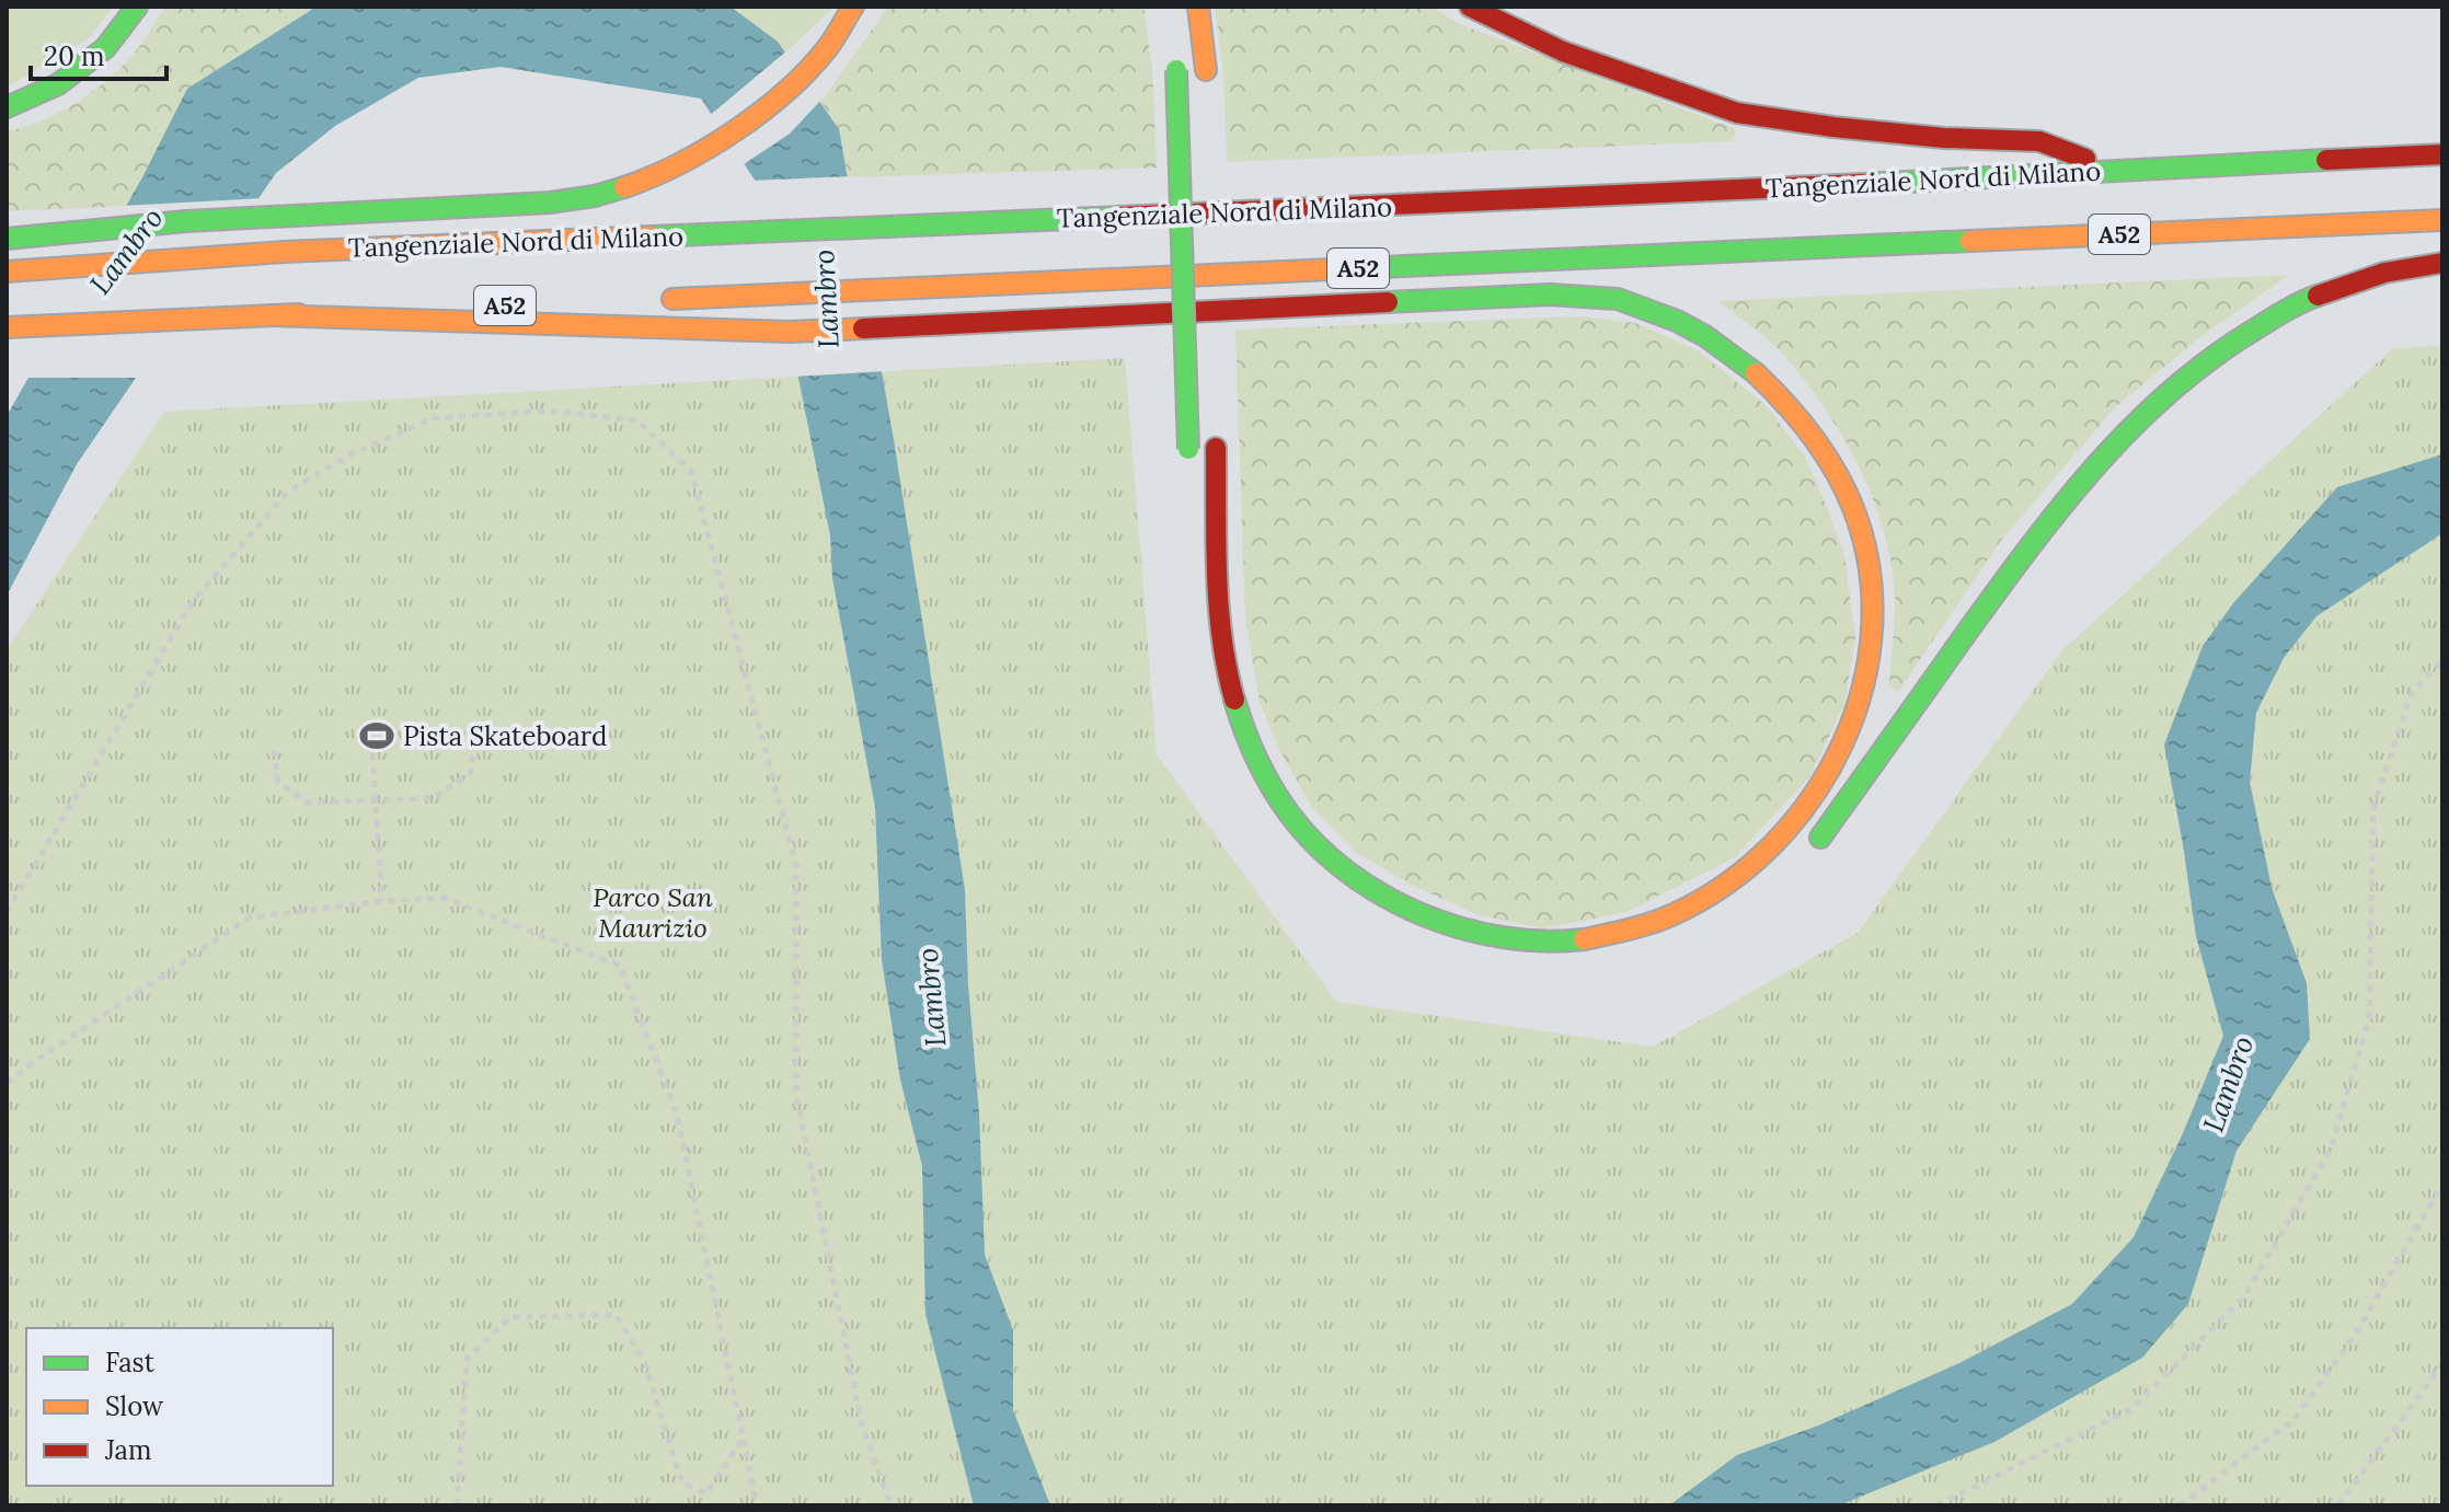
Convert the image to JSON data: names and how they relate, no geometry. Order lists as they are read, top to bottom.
{
  "streets": {
    "main road": ["Tangenziale Nord di Milano", "A52"]
  },
  "water": ["Lambro"],
  "parks": ["Parco San Maurizio"],
  "places": {
    "sports": ["Pista Skateboard"]
  },
  "legend": ["Fast", "Slow", "Jam"],
  "scale_bar": "20 m"
}
